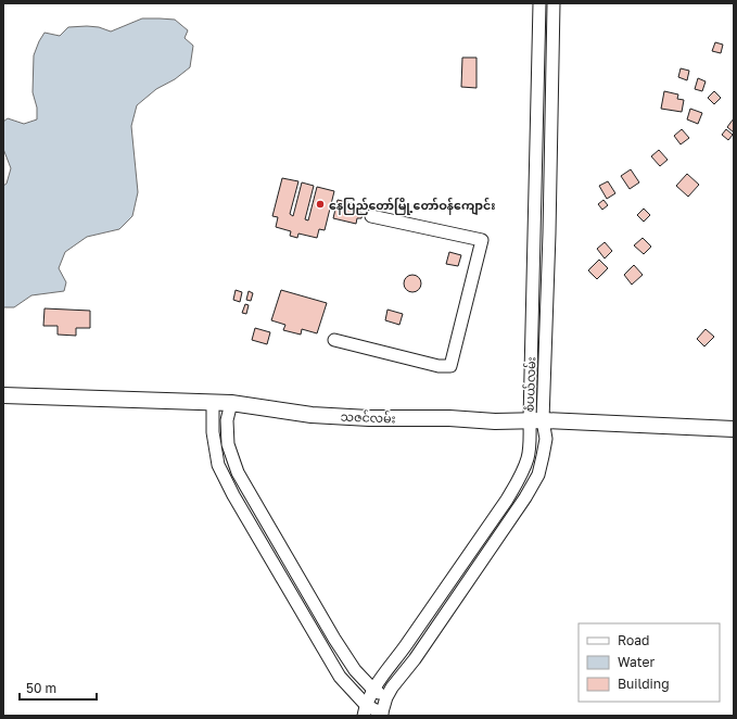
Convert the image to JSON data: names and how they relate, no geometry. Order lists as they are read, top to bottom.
{
  "streets": {
    "main road": ["သဇင်လမ်း"],
    "street": ["စံပယ်လမ်း"]
  },
  "crossings": [
    ["စံပယ်လမ်း", "သဇင်လမ်း"]
  ],
  "places": ["နေပြည်တော်မြို့တော်ဝန်ကျောင်း"],
  "legend": ["Road", "Water", "Building"],
  "scale_bar": "50 m"
}
